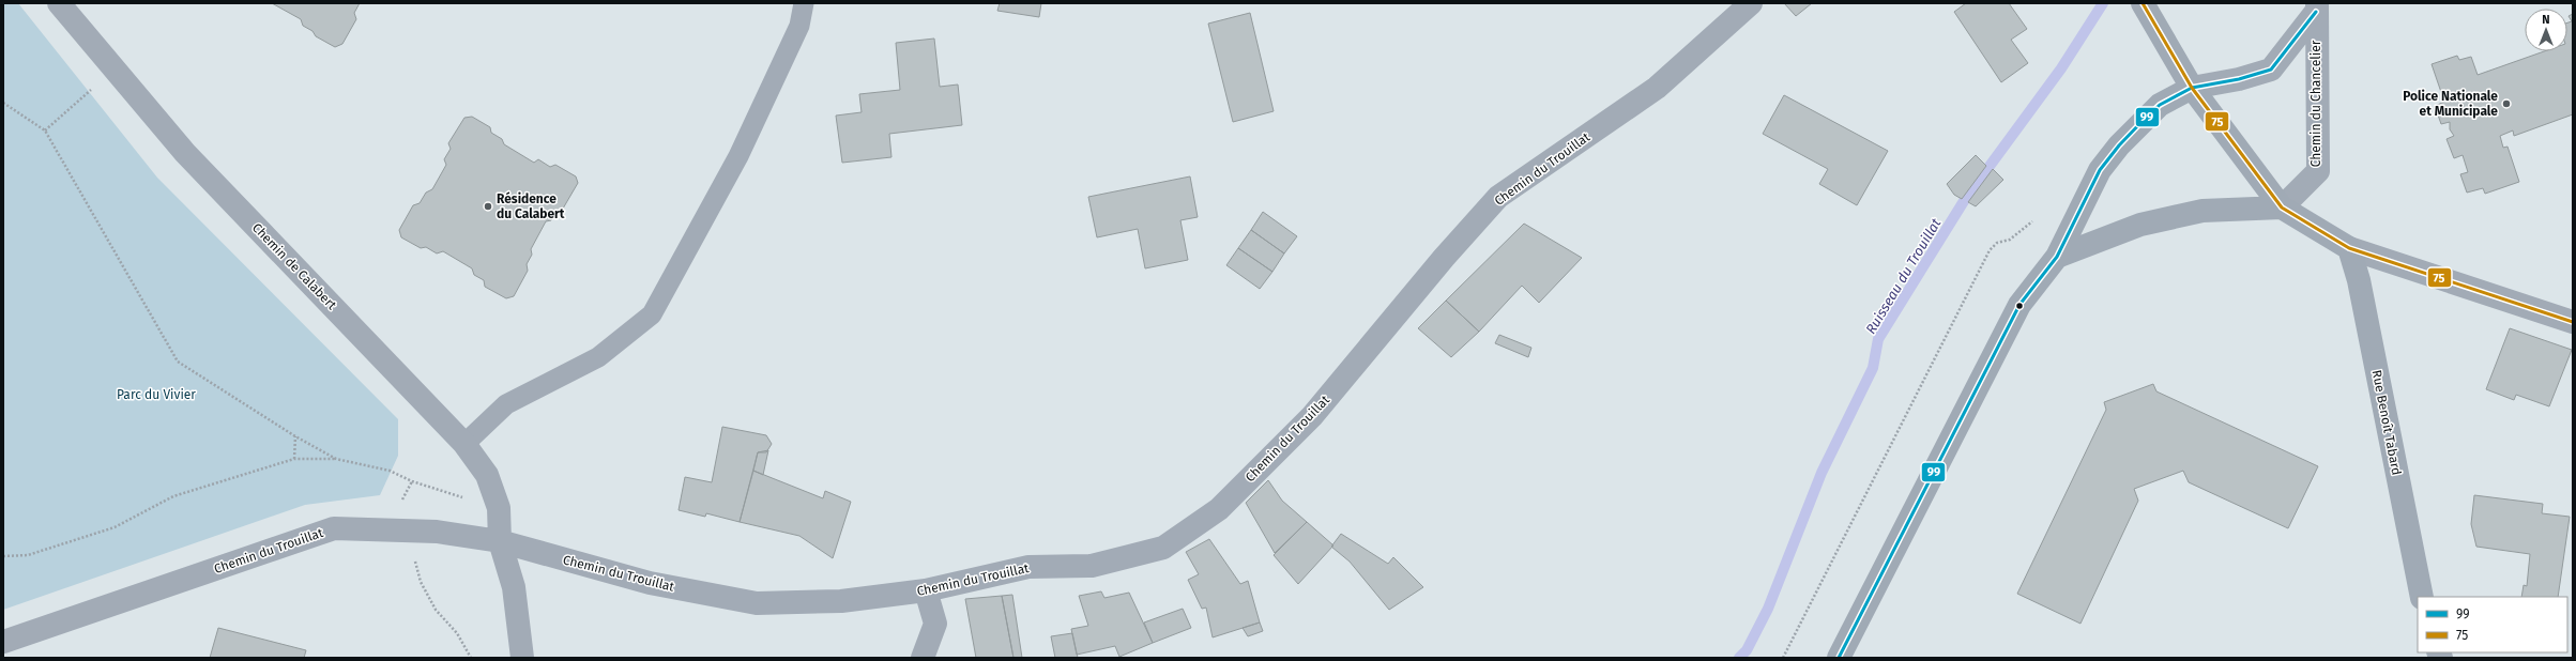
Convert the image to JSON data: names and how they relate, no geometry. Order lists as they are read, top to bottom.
{
  "streets": {
    "main road": ["Rue Benoît Tabard"],
    "street": ["Chemin du Chancelier", "Chemin du Trouillat", "Chemin de Calabert"]
  },
  "crossings": [
    ["Chemin du Trouillat", "Chemin de Calabert"]
  ],
  "water": ["Ruisseau du Trouillat"],
  "parks": ["Parc du Vivier"],
  "places": ["Police Nationale et Municipale", "Résidence du Calabert"],
  "lines": ["transit line 75", "transit line 99"],
  "legend": ["99", "75"],
  "north": "top"
}
